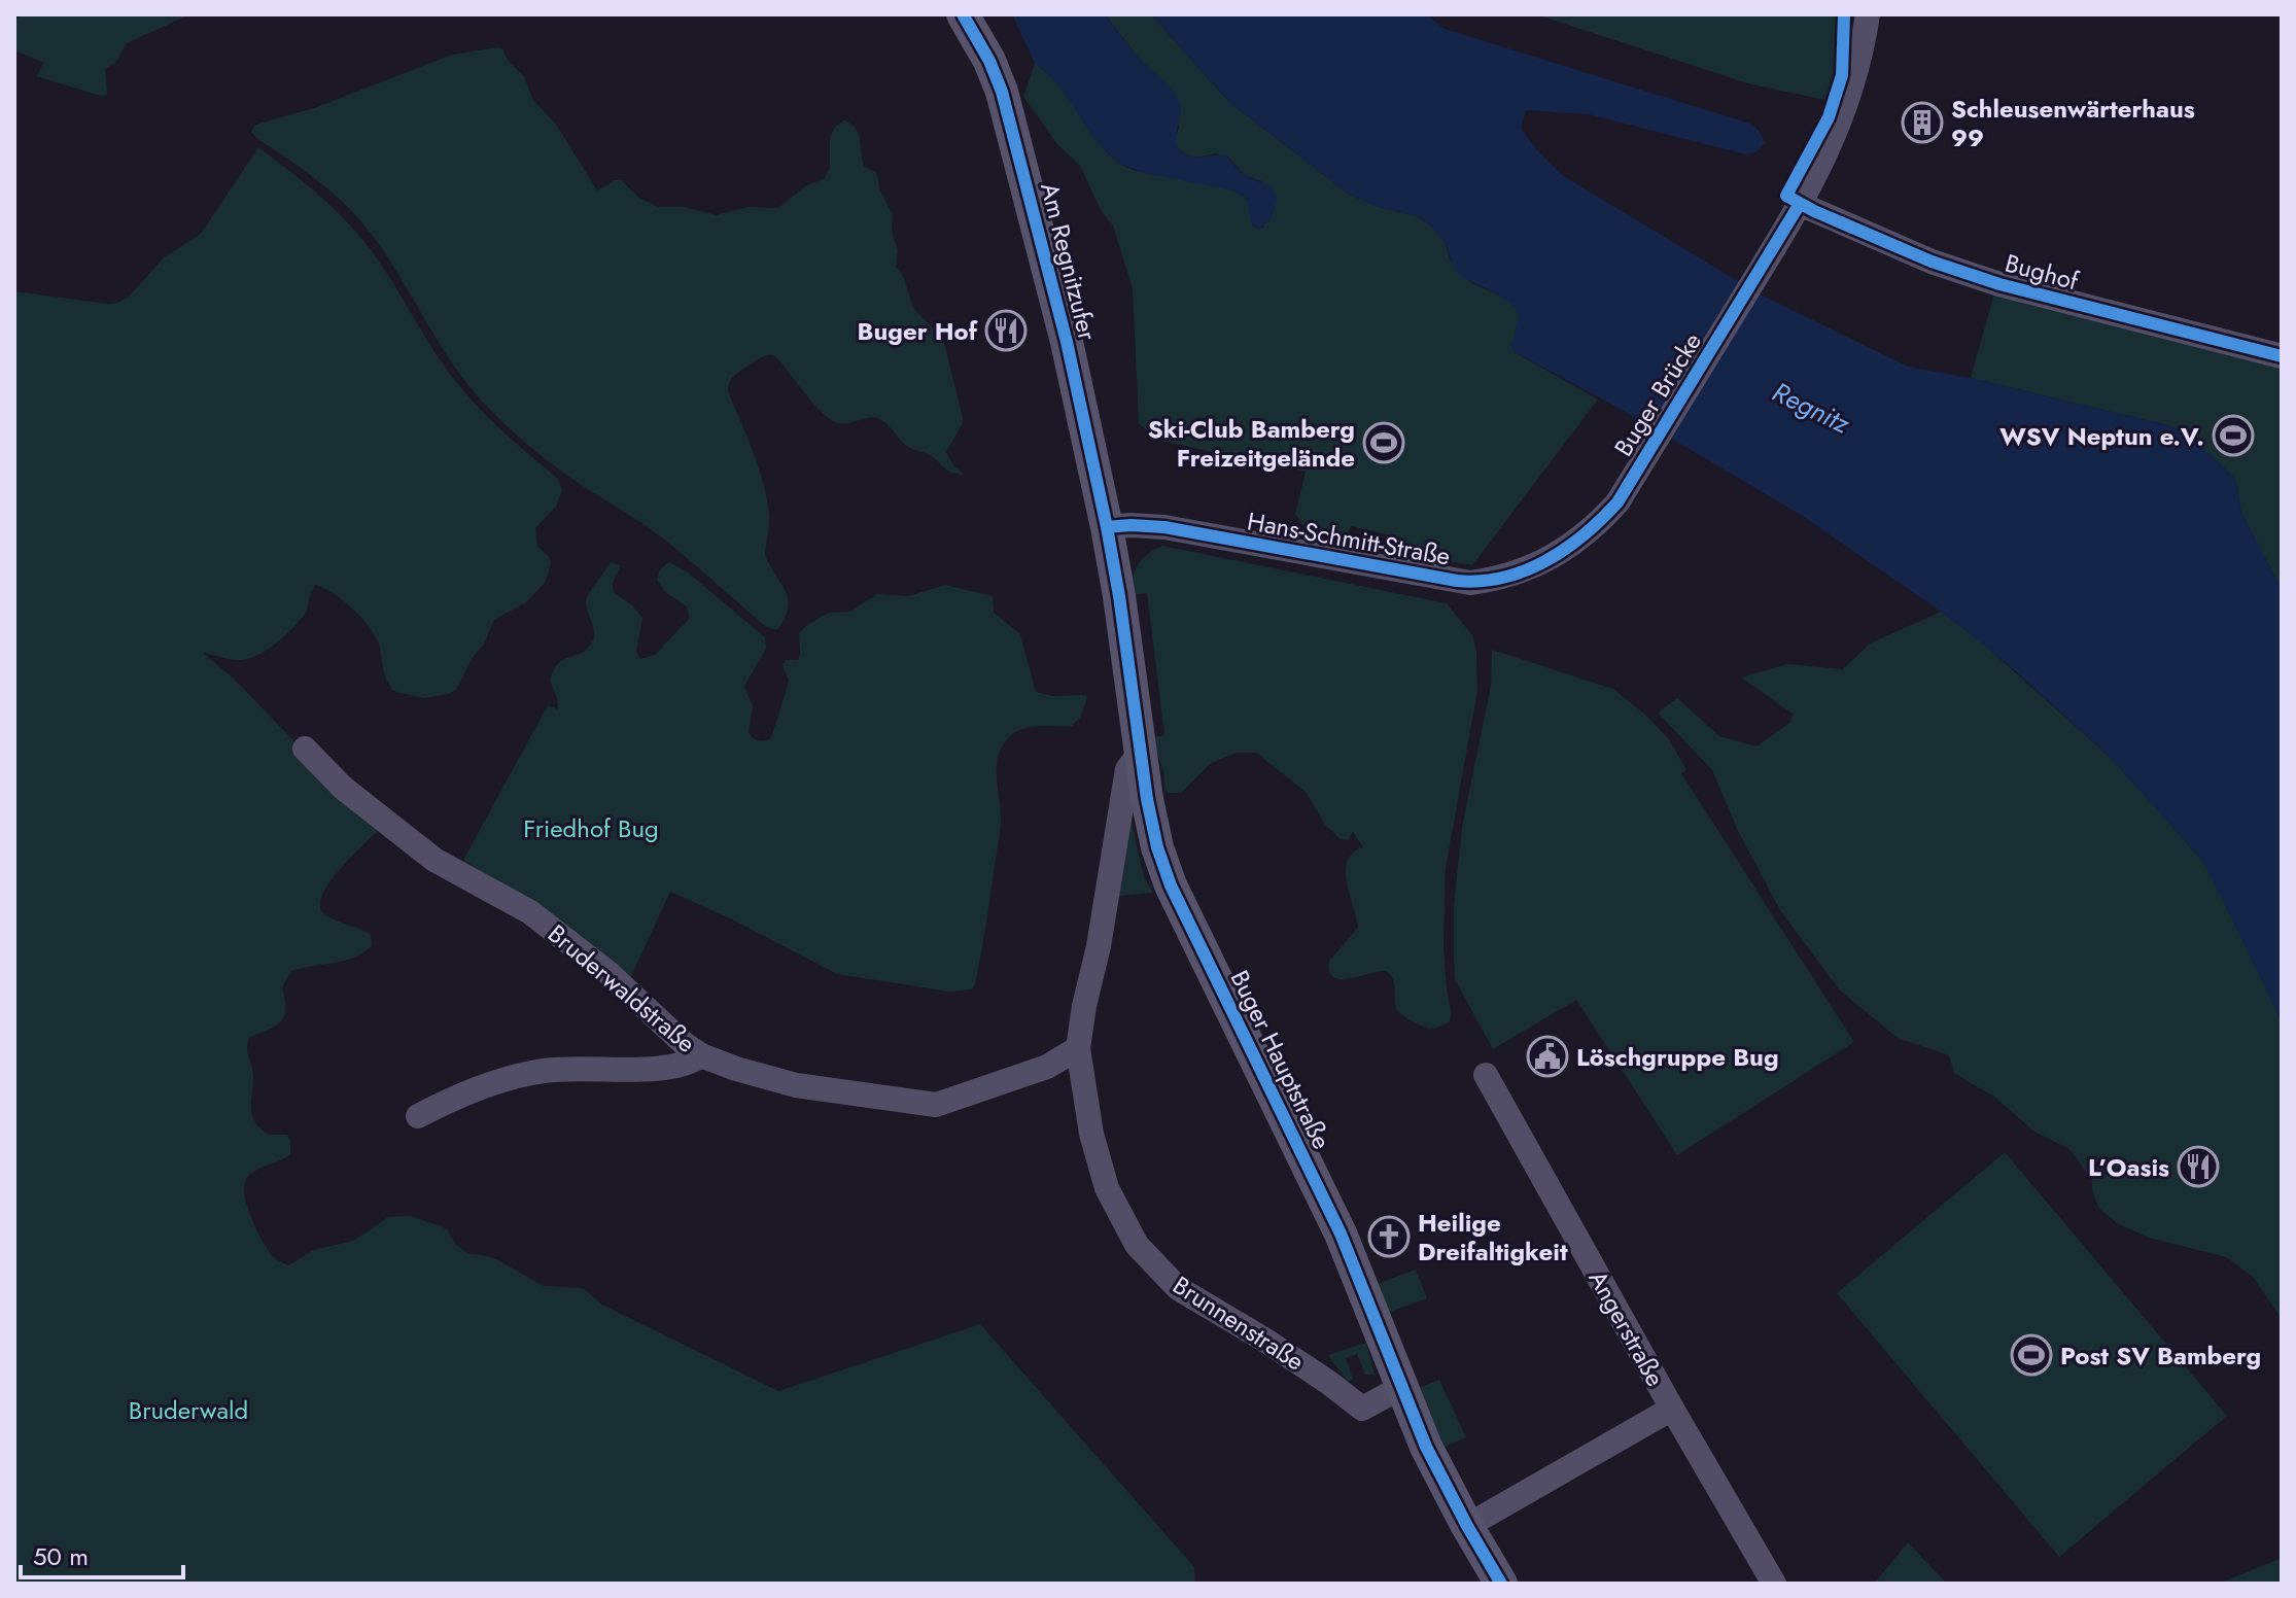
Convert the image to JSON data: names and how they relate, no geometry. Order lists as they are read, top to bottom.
{
  "streets": {
    "street": [
      "Am Regnitzufer",
      "Bughof",
      "Buger Brücke",
      "Hans-Schmitt-Straße",
      "Bruderwaldstraße",
      "Buger Hauptstraße",
      "Brunnenstraße",
      "Angerstraße"
    ]
  },
  "crossings": [
    ["Am Regnitzufer", "Hans-Schmitt-Straße"],
    ["Am Regnitzufer", "Buger Hauptstraße"],
    ["Bughof", "Buger Brücke"],
    ["Buger Brücke", "Hans-Schmitt-Straße"],
    ["Hans-Schmitt-Straße", "Buger Hauptstraße"],
    ["Bruderwaldstraße", "Brunnenstraße"],
    ["Buger Hauptstraße", "Brunnenstraße"],
    ["Buger Hauptstraße", "Angerstraße"]
  ],
  "water": ["Regnitz"],
  "parks": ["Friedhof Bug", "Bruderwald"],
  "places": {
    "building": ["Schleusenwärterhaus 99"],
    "restaurant": ["Buger Hof", "L’Oasis"],
    "sports": ["WSV Neptun e.V.", "Ski-Club Bamberg Freizeitgelände", "Post SV Bamberg"],
    "public building": ["Löschgruppe Bug"],
    "church": ["Heilige Dreifaltigkeit"]
  },
  "scale_bar": "50 m"
}
